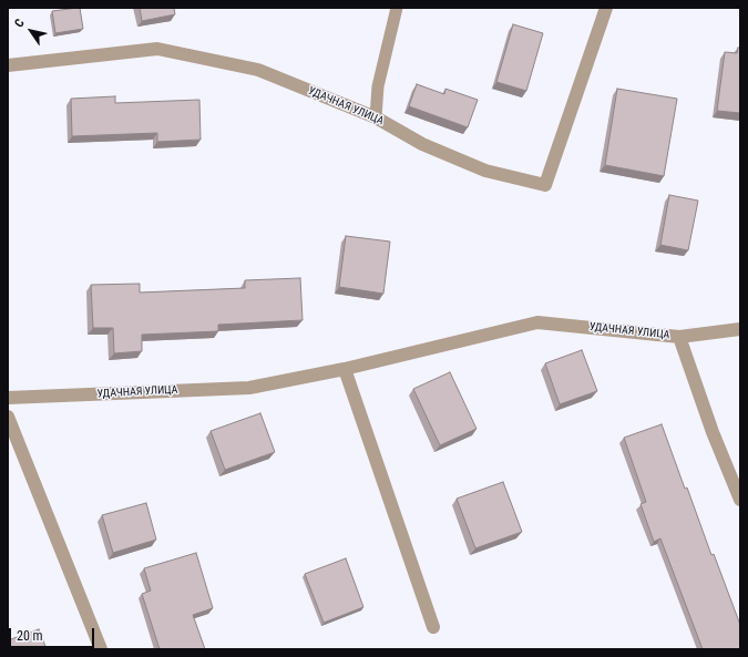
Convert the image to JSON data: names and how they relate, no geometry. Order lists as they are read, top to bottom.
{
  "streets": {
    "street": ["УДАЧНАЯ УЛИЦА"]
  },
  "scale_bar": "20 m",
  "north": "top left"
}
